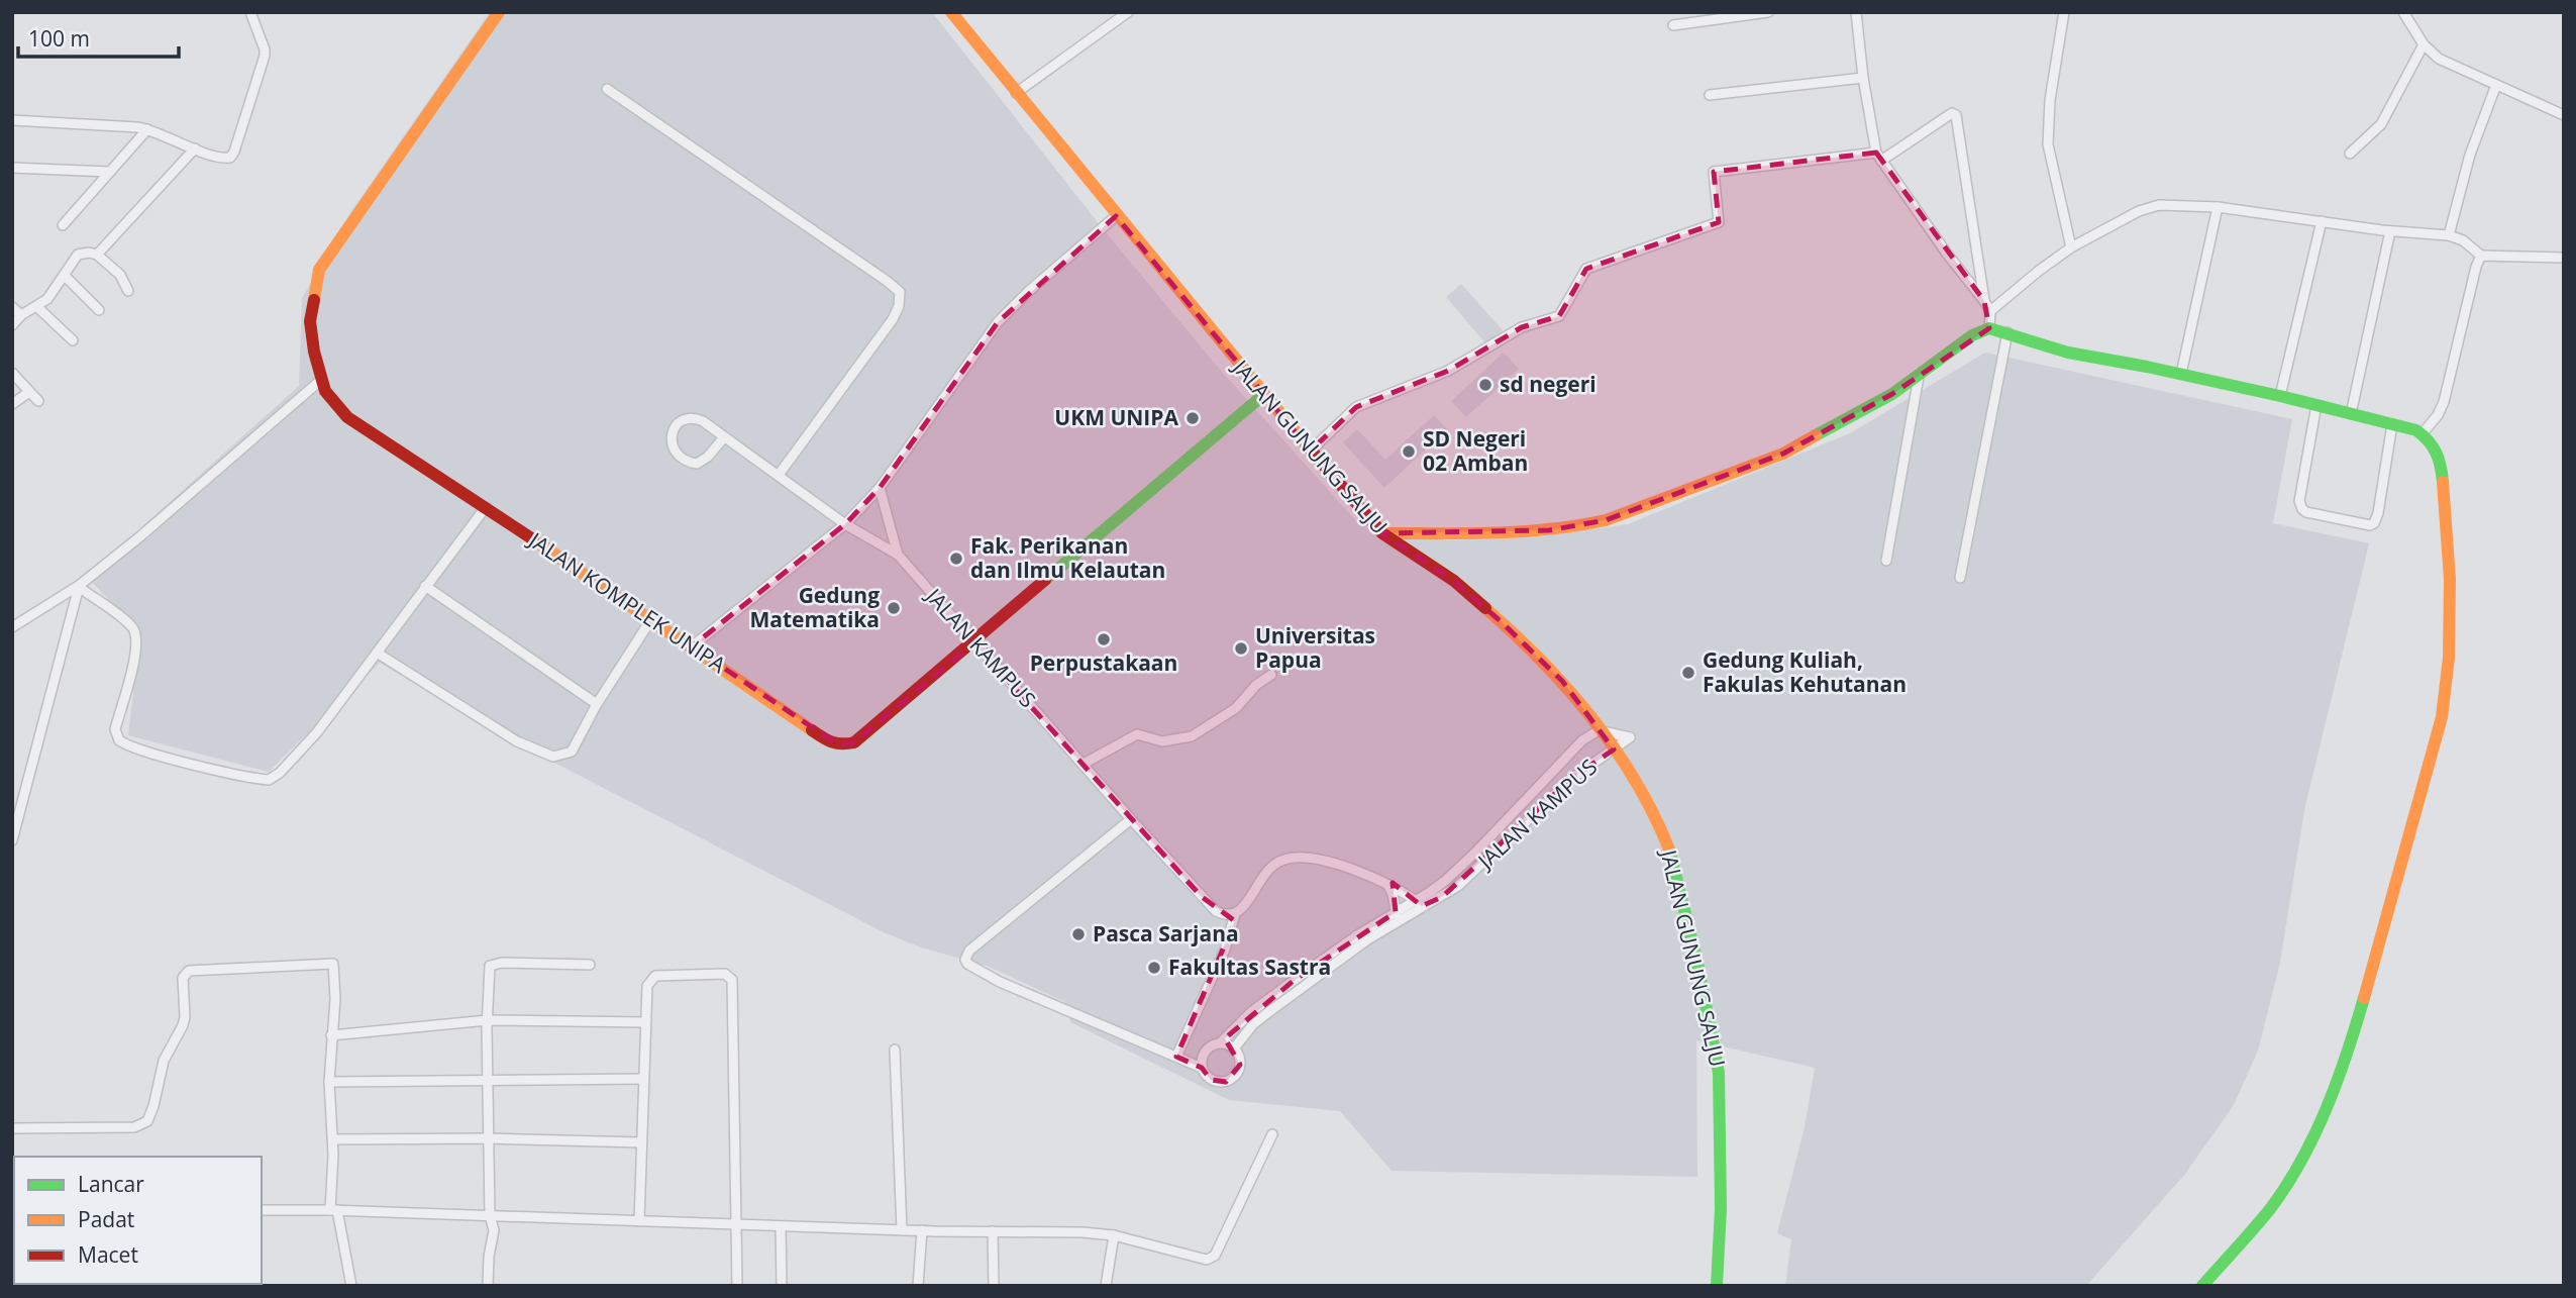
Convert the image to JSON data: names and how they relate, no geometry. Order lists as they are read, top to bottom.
{
  "streets": {
    "street": ["JALAN GUNUNG SALJU", "JALAN KOMPLEK UNIPA", "JALAN KAMPUS"]
  },
  "crossings": [
    ["JALAN GUNUNG SALJU", "JALAN KOMPLEK UNIPA"],
    ["JALAN GUNUNG SALJU", "JALAN KAMPUS"],
    ["JALAN KOMPLEK UNIPA", "JALAN KAMPUS"]
  ],
  "places": [
    "sd negeri",
    "UKM UNIPA",
    "SD Negeri 02 Amban",
    "Fak. Perikanan dan Ilmu Kelautan",
    "Gedung Matematika",
    "Perpustakaan",
    "Universitas Papua",
    "Gedung Kuliah, Fakulas Kehutanan",
    "Pasca Sarjana",
    "Fakultas Sastra"
  ],
  "legend": ["Lancar", "Padat", "Macet"],
  "scale_bar": "100 m"
}
